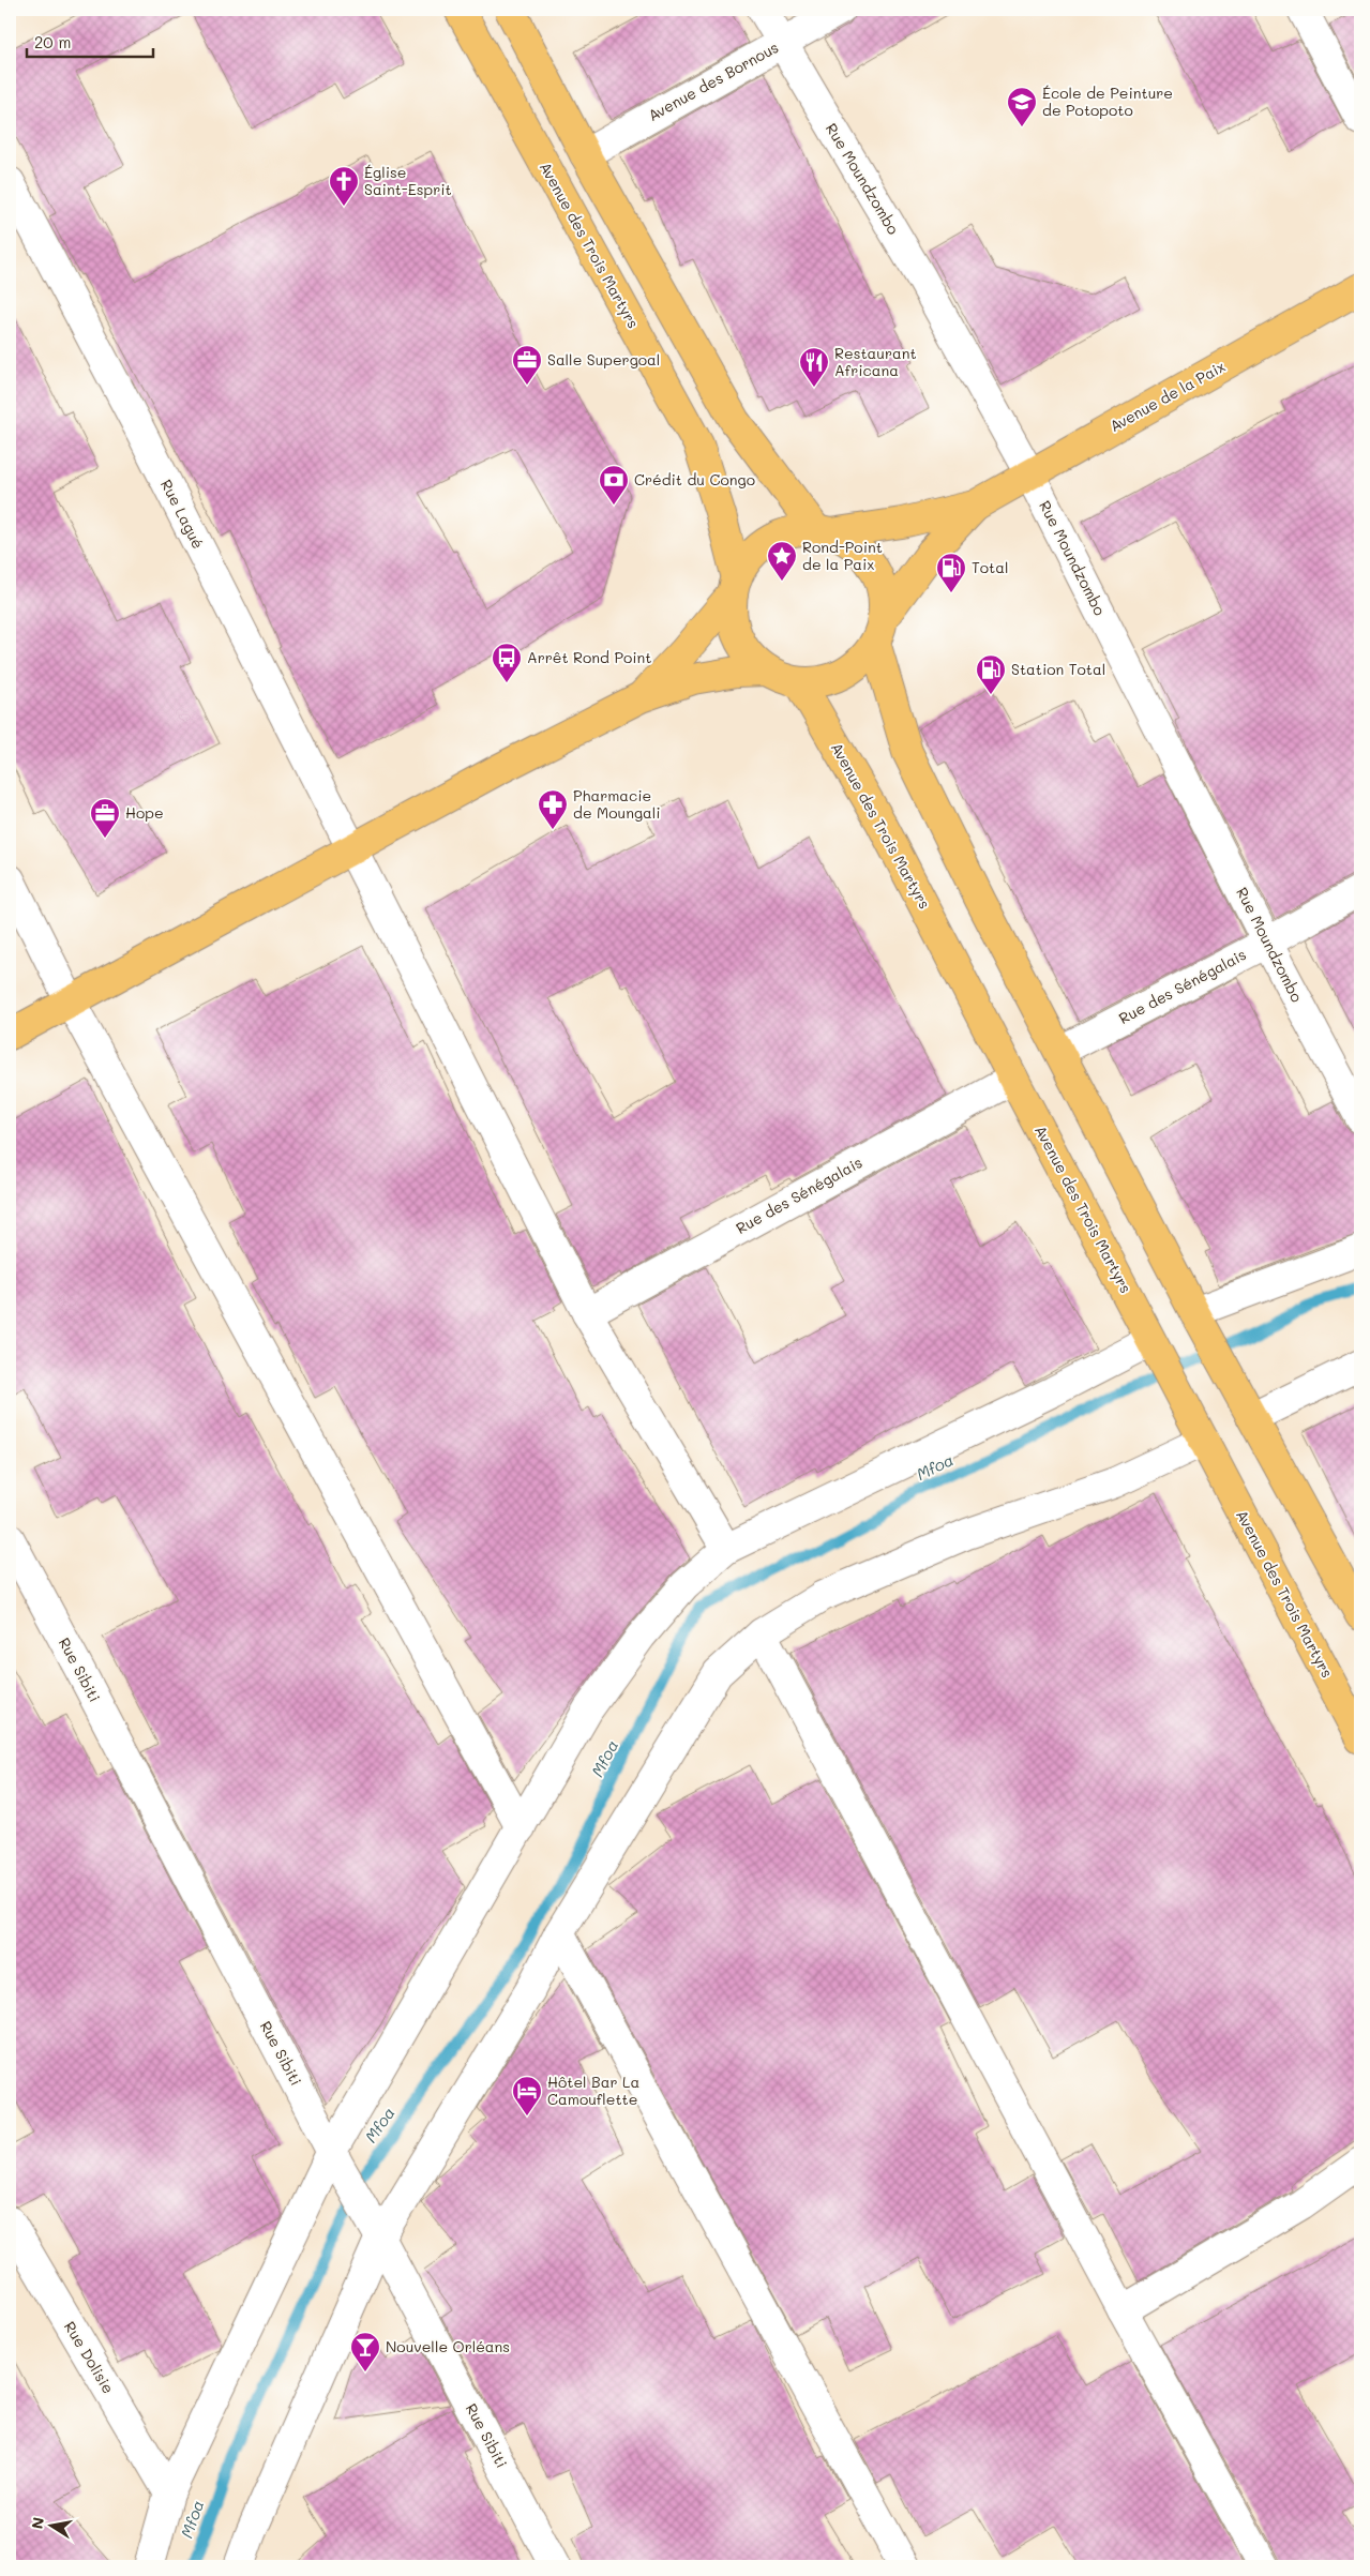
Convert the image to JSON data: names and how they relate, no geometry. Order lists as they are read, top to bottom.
{
  "streets": {
    "main road": ["Avenue des Trois Martyrs", "Avenue de la Paix"],
    "street": [
      "Avenue des Bornous",
      "Rue Moundzombo",
      "Rue Lagué",
      "Rue des Sénégalais",
      "Rue Sibiti",
      "Rue Dolisie"
    ]
  },
  "crossings": [
    ["Avenue des Bornous", "Rue Moundzombo"],
    ["Rue Moundzombo", "Avenue de la Paix"],
    ["Rue Moundzombo", "Rue des Sénégalais"],
    ["Avenue des Trois Martyrs", "Avenue de la Paix"],
    ["Avenue des Trois Martyrs", "Rue des Sénégalais"],
    ["Rue Lagué", "Rue des Sénégalais"]
  ],
  "water": ["Mfoa"],
  "places": {
    "school or university": ["École de Peinture de Potopoto"],
    "church": ["Église Saint-Esprit"],
    "office": ["Salle Supergoal", "Hope"],
    "restaurant": ["Restaurant Africana"],
    "bank": ["Crédit du Congo"],
    "place": ["Rond-Point de la Paix"],
    "fuel station": ["Total", "Station Total"],
    "bus stop": ["Arrêt Rond Point"],
    "pharmacy": ["Pharmacie de Moungali"],
    "hotel": ["Hôtel Bar La Camouflette"],
    "bar": ["Nouvelle Orléans"]
  },
  "scale_bar": "20 m",
  "north": "left"
}
